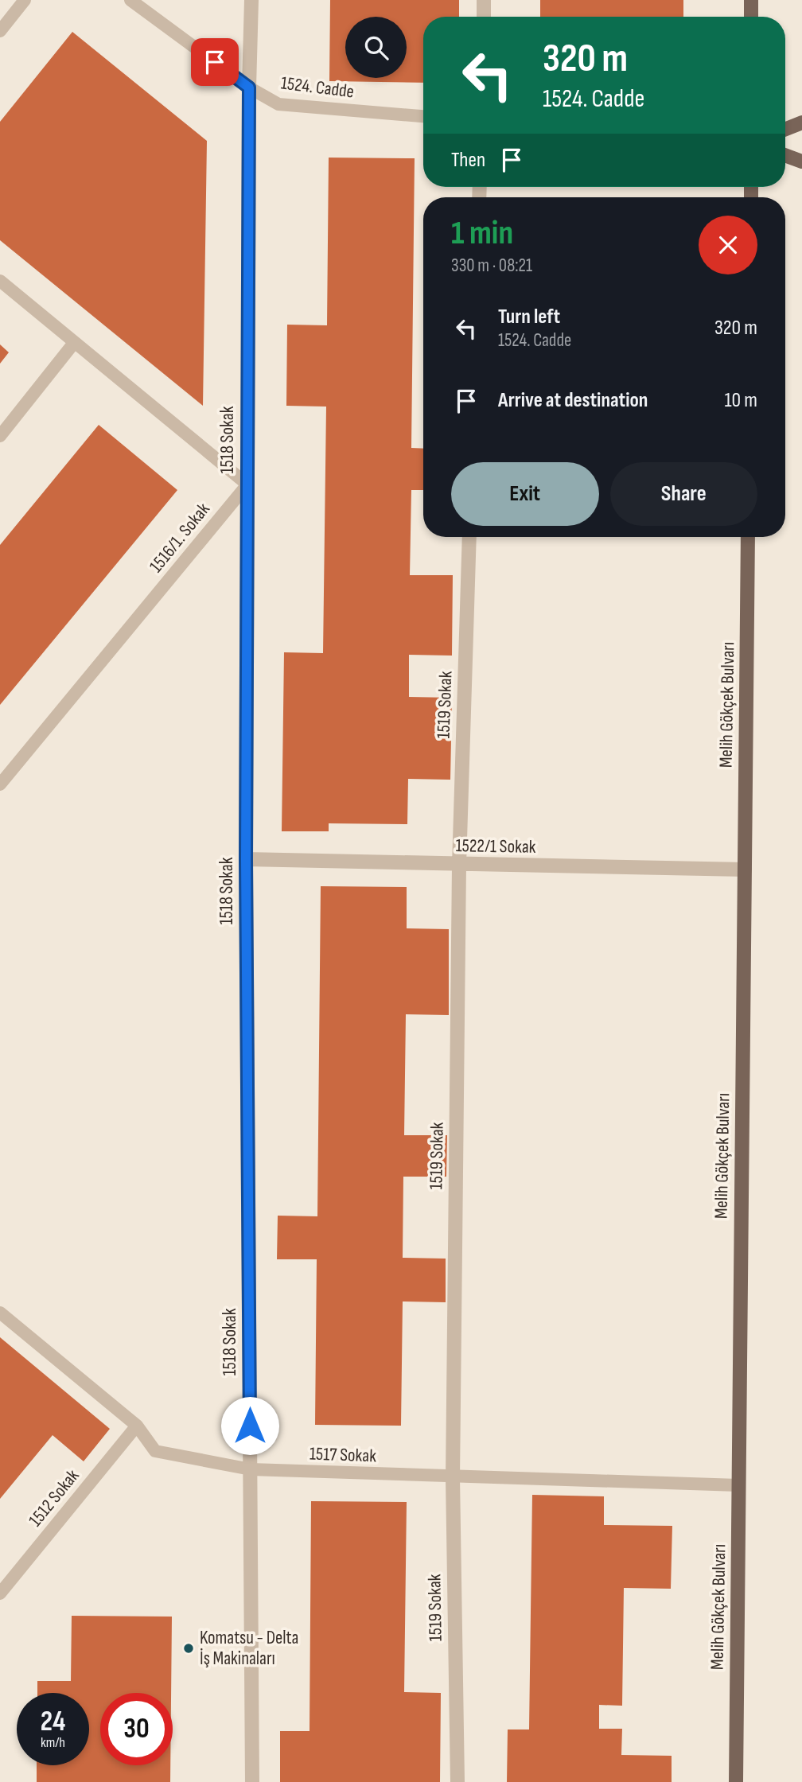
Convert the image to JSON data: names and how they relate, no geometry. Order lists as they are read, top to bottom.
{
  "streets": {
    "main road": ["Melih Gökçek Bulvarı"],
    "street": ["1518 Sokak", "1519 Sokak", "1522/1 Sokak"],
    "lane": [
      "1524. Cadde",
      "1516/1. Sokak",
      "1517 Sokak",
      "1512 Sokak"
    ]
  },
  "crossings": [
    ["1524. Cadde", "1518 Sokak"],
    ["1518 Sokak", "1516/1. Sokak"],
    ["1518 Sokak", "1522/1 Sokak"],
    ["1518 Sokak", "1517 Sokak"],
    ["1519 Sokak", "1522/1 Sokak"],
    ["1519 Sokak", "1517 Sokak"],
    ["Melih Gökçek Bulvarı", "1522/1 Sokak"],
    ["Melih Gökçek Bulvarı", "1517 Sokak"],
    ["1517 Sokak", "1512 Sokak"]
  ],
  "places": ["Komatsu - Delta İş Makinaları"],
  "page": {
    "turn": ["320 m", "1524. Cadde"],
    "then": "Then",
    "heading": ["1 min", "330 m · 08:21"],
    "list": [
      {
        "name": "Turn left",
        "note": "1524. Cadde",
        "value": "320 m"
      },
      {
        "name": "Arrive at destination",
        "value": "10 m"
      }
    ],
    "buttons": ["Exit", "Share"],
    "speed": "24 km/h",
    "limit": "30"
  }
}
